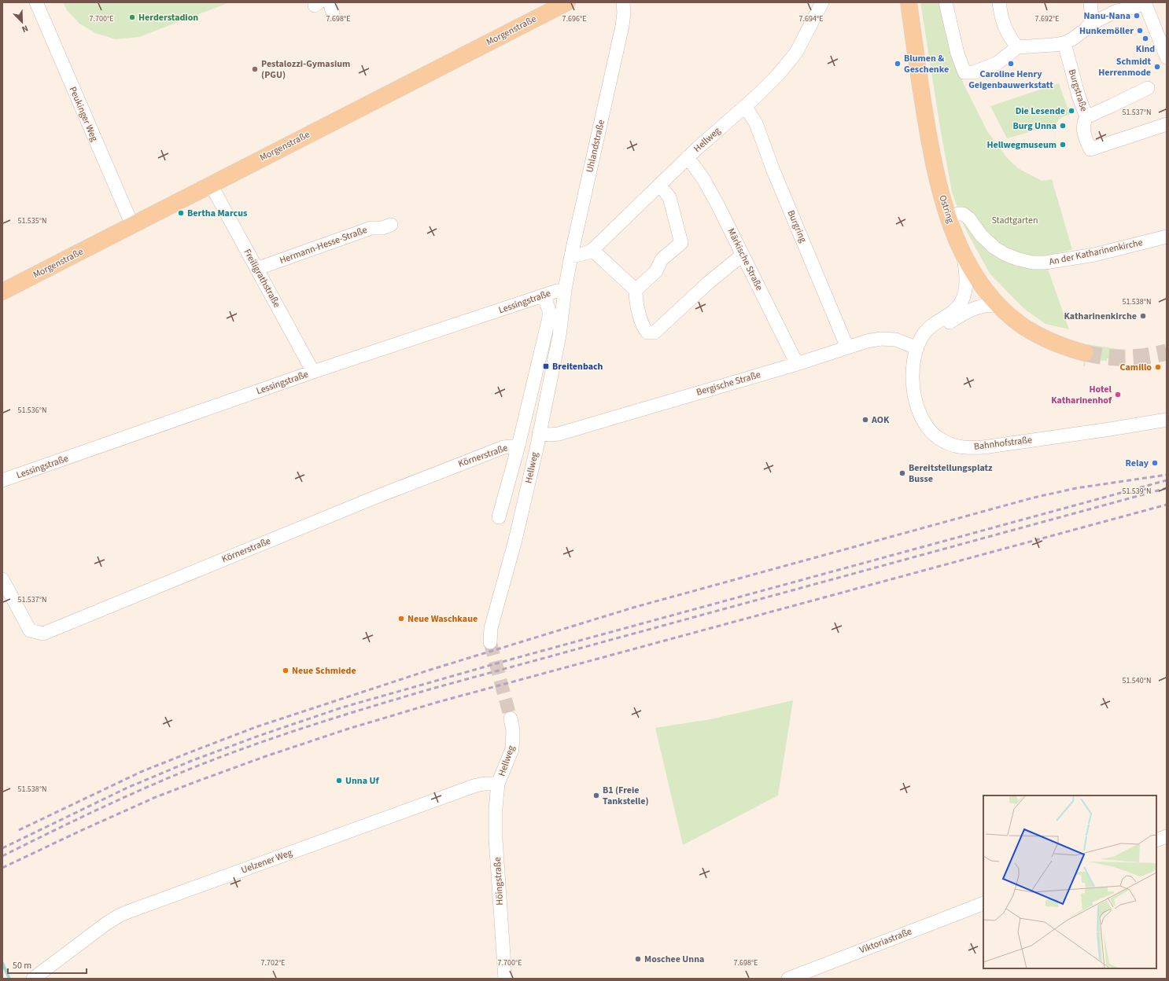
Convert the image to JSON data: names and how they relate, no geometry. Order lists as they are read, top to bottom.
{
  "streets": {
    "main road": ["Morgenstraße", "Ostring"],
    "street": [
      "Burgstraße",
      "Peukinger Weg",
      "Hellweg",
      "Uhlandstraße",
      "Burgring",
      "Hermann-Hesse-Straße",
      "An der Katharinenkirche",
      "Märkische Straße",
      "Freiligrathstraße",
      "Lessingstraße",
      "Bergische Straße",
      "Bahnhofstraße",
      "Körnerstraße",
      "Uelzener Weg",
      "Höingstraße",
      "Viktoriastraße"
    ]
  },
  "crossings": [
    ["Morgenstraße", "Peukinger Weg"],
    ["Morgenstraße", "Freiligrathstraße"],
    ["Hellweg", "Uhlandstraße"],
    ["Hellweg", "Burgring"],
    ["Hellweg", "Märkische Straße"],
    ["Hellweg", "Lessingstraße"],
    ["Hellweg", "Bergische Straße"],
    ["Hellweg", "Körnerstraße"],
    ["Hellweg", "Uelzener Weg"],
    ["Hellweg", "Höingstraße"],
    ["Uhlandstraße", "Lessingstraße"],
    ["Ostring", "An der Katharinenkirche"],
    ["Ostring", "Bahnhofstraße"],
    ["Burgring", "Bergische Straße"],
    ["Hermann-Hesse-Straße", "Freiligrathstraße"],
    ["Märkische Straße", "Bergische Straße"],
    ["Freiligrathstraße", "Lessingstraße"],
    ["Bergische Straße", "Bahnhofstraße"],
    ["Uelzener Weg", "Höingstraße"]
  ],
  "parks": ["Stadtgarten"],
  "places": {
    "other": [
      "Nanu-Nana",
      "Herderstadion",
      "Hunkemöller",
      "Kind",
      "Blumen & Geschenke",
      "Caroline Henry Geigenbauwerkstatt",
      "Schmidt Herrenmode",
      "Pestalozzi-Gymasium (PGU)",
      "Die Lesende",
      "Burg Unna",
      "Hellwegmuseum",
      "Bertha Marcus",
      "Katharinenkirche",
      "Camillo",
      "Hotel Katharinenhof",
      "AOK",
      "Relay",
      "Bereitstellungsplatz Busse",
      "Neue Waschkaue",
      "Neue Schmiede",
      "Unna Uf",
      "B1 (Freie Tankstelle)",
      "Moschee Unna"
    ],
    "transit": ["Breitenbach"]
  },
  "scale_bar": "50 m",
  "north": "bottom right",
  "coordinates": [
    "7.700°E",
    "7.698°E",
    "7.696°E",
    "7.694°E",
    "7.692°E",
    "51.537°N",
    "51.535°N",
    "51.538°N",
    "51.536°N",
    "51.539°N",
    "51.540°N",
    "7.702°E"
  ]
}
